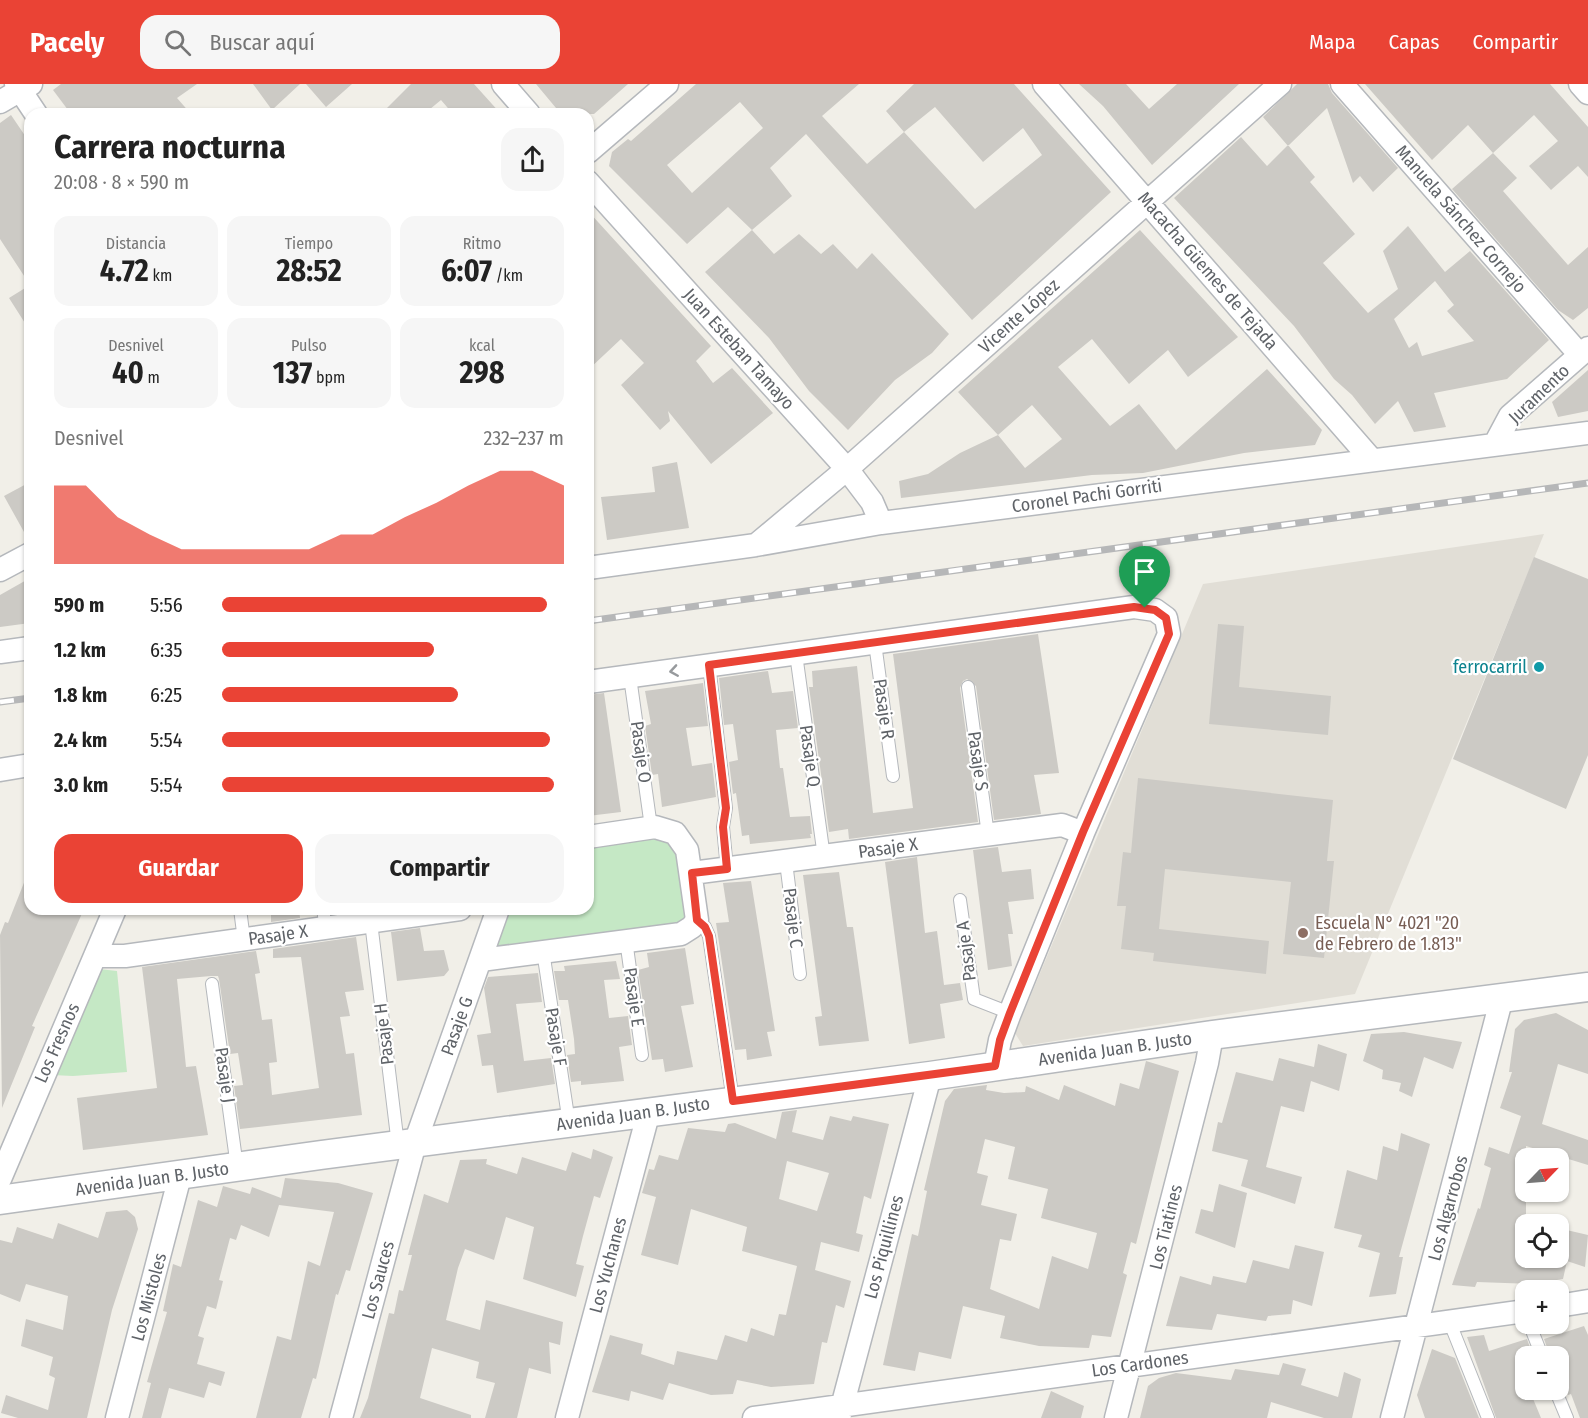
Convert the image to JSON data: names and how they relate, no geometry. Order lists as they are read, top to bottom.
{
  "streets": {
    "street": [
      "Manuela Sánchez Cornejo",
      "Macacha Güemes de Tejada",
      "Vicente López",
      "Juan Esteban Tamayo",
      "Juramento",
      "Coronel Pachi Gorriti",
      "Pasaje X",
      "Pasaje G",
      "Los Fresnos",
      "Avenida Juan B. Justo",
      "Los Algarrobos",
      "Los Tiatines",
      "Los Piquillines",
      "Los Yuchanes",
      "Los Sauces",
      "Los Mistoles",
      "Los Cardones"
    ],
    "lane": [
      "Pasaje R",
      "Pasaje O",
      "Pasaje Q",
      "Pasaje S",
      "Pasaje C",
      "Pasaje A",
      "Pasaje E",
      "Pasaje H",
      "Pasaje F",
      "Pasaje J"
    ]
  },
  "crossings": [
    ["Manuela Sánchez Cornejo", "Juramento"],
    ["Macacha Güemes de Tejada", "Vicente López"],
    ["Macacha Güemes de Tejada", "Coronel Pachi Gorriti"],
    ["Vicente López", "Juan Esteban Tamayo"],
    ["Vicente López", "Coronel Pachi Gorriti"],
    ["Juan Esteban Tamayo", "Coronel Pachi Gorriti"],
    ["Juramento", "Coronel Pachi Gorriti"],
    ["Pasaje Q", "Pasaje X"],
    ["Pasaje S", "Pasaje X"],
    ["Pasaje X", "Pasaje C"],
    ["Pasaje X", "Pasaje H"],
    ["Pasaje X", "Los Fresnos"],
    ["Pasaje G", "Pasaje H"],
    ["Pasaje G", "Avenida Juan B. Justo"],
    ["Pasaje G", "Los Sauces"],
    ["Pasaje H", "Avenida Juan B. Justo"],
    ["Pasaje H", "Los Sauces"],
    ["Pasaje F", "Avenida Juan B. Justo"],
    ["Avenida Juan B. Justo", "Pasaje J"],
    ["Avenida Juan B. Justo", "Los Algarrobos"],
    ["Avenida Juan B. Justo", "Los Tiatines"],
    ["Avenida Juan B. Justo", "Los Piquillines"],
    ["Avenida Juan B. Justo", "Los Yuchanes"],
    ["Avenida Juan B. Justo", "Los Sauces"],
    ["Avenida Juan B. Justo", "Los Mistoles"],
    ["Los Algarrobos", "Los Cardones"],
    ["Los Tiatines", "Los Cardones"],
    ["Los Piquillines", "Los Cardones"]
  ],
  "places": ["ferrocarril", "Escuela N° 4021 \"20 de Febrero de 1.813\""],
  "north": "top right",
  "page": {
    "header": "Pacely",
    "search": "Buscar aquí",
    "nav": ["Mapa", "Capas", "Compartir"],
    "heading": ["Carrera nocturna", "20:08 · 8 × 590 m"],
    "stats": [
      ["Distancia", "4.72 km"],
      ["Tiempo", "28:52"],
      ["Ritmo", "6:07 /km"],
      ["Desnivel", "40 m"],
      ["Pulso", "137 bpm"],
      ["kcal", "298"]
    ],
    "chart": ["Desnivel", "232–237 m"],
    "list": [
      {
        "name": "590 m",
        "note": "5:56"
      },
      {
        "name": "1.2 km",
        "note": "6:35"
      },
      {
        "name": "1.8 km",
        "note": "6:25"
      },
      {
        "name": "2.4 km",
        "note": "5:54"
      },
      {
        "name": "3.0 km",
        "note": "5:54"
      }
    ],
    "buttons": ["Guardar", "Compartir"],
    "map_buttons": ["+", "−"]
  }
}
